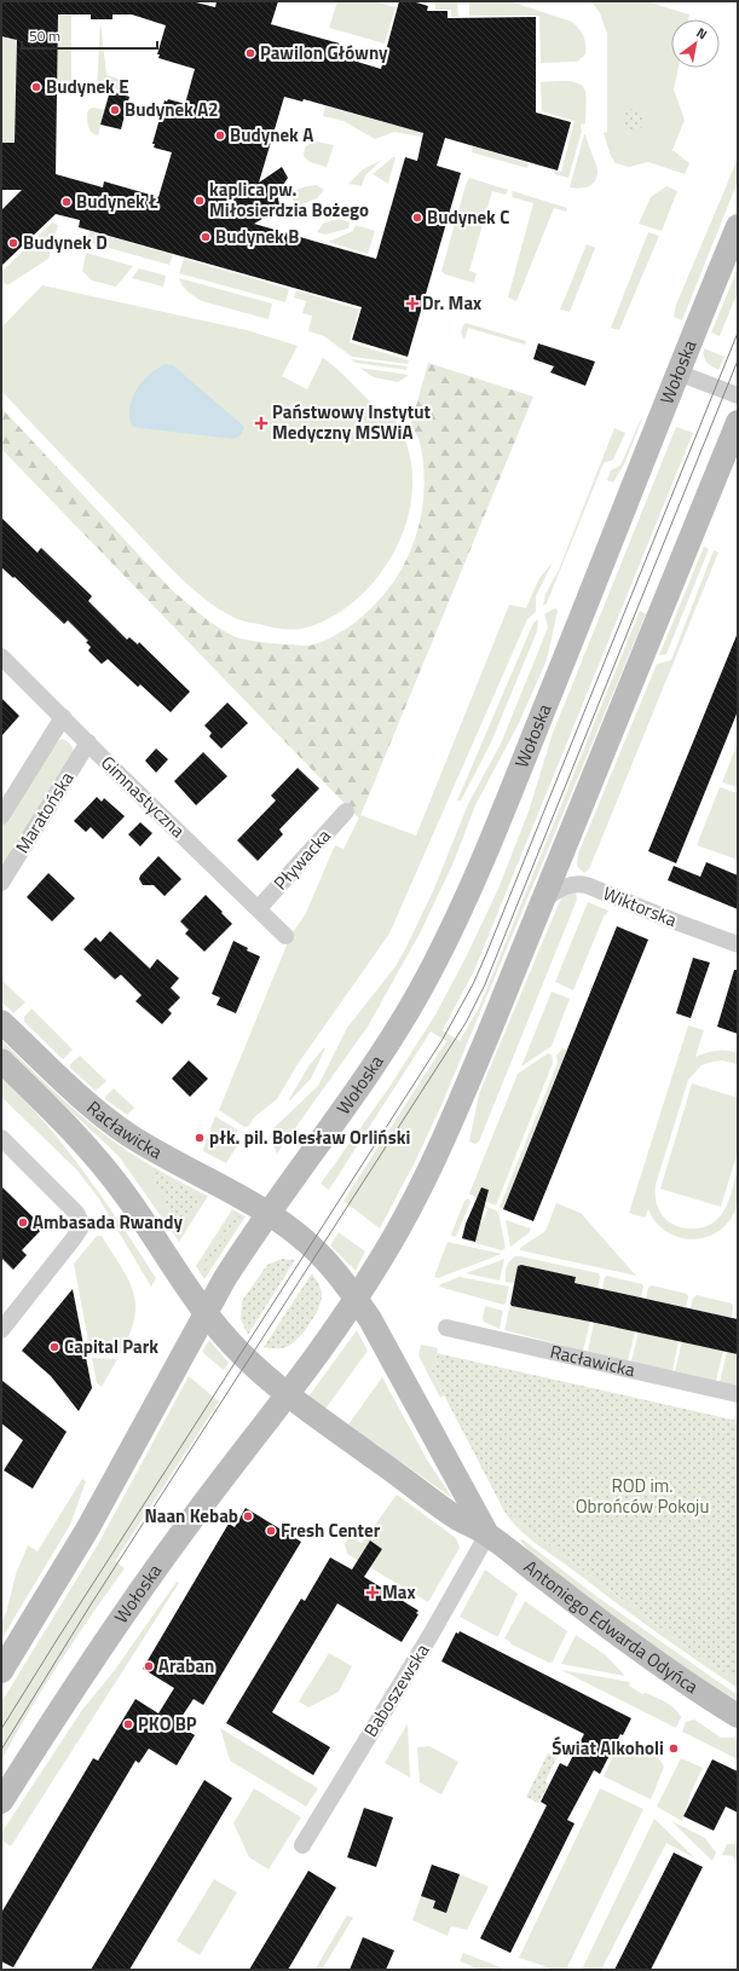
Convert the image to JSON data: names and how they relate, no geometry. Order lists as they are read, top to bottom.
{
  "streets": {
    "main road": ["Wołoska", "Racławicka", "Antoniego Edwarda Odyńca"],
    "street": [
      "Gimnastyczna",
      "Maratońska",
      "Pływacka",
      "Wiktorska",
      "Baboszewska"
    ]
  },
  "crossings": [
    ["Wołoska", "Racławicka"],
    ["Wołoska", "Antoniego Edwarda Odyńca"],
    ["Gimnastyczna", "Maratońska"],
    ["Gimnastyczna", "Pływacka"],
    ["Racławicka", "Antoniego Edwarda Odyńca"],
    ["Antoniego Edwarda Odyńca", "Baboszewska"]
  ],
  "parks": ["ROD im. Obrońców Pokoju"],
  "places": {
    "other": [
      "Pawilon Główny",
      "Budynek E",
      "Budynek A2",
      "Budynek A",
      "kaplica pw. Miłosierdzia Bożego",
      "Budynek Ł",
      "Budynek C",
      "Budynek B",
      "Budynek D",
      "płk. pil. Bolesław Orliński",
      "Ambasada Rwandy",
      "Capital Park",
      "Naan Kebab",
      "Fresh Center",
      "Araban",
      "PKO BP",
      "Świat Alkoholi"
    ],
    "health": ["Dr. Max", "Państwowy Instytut Medyczny MSWiA", "Max"]
  },
  "scale_bar": "50 m",
  "north": "top right"
}
